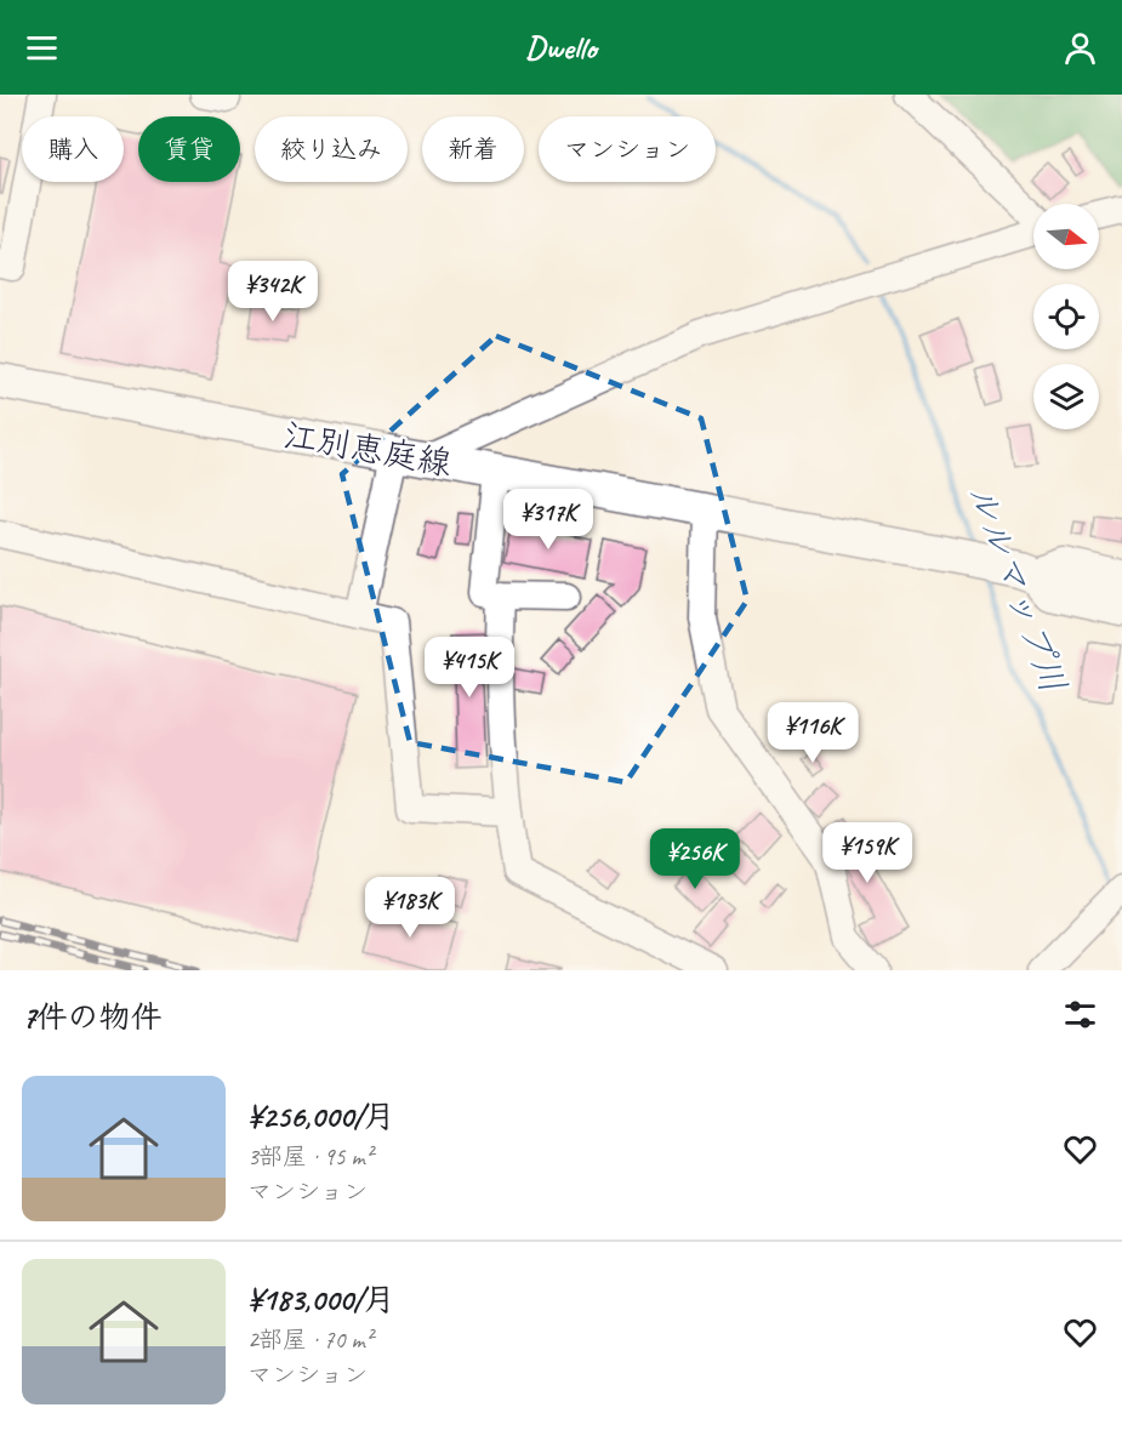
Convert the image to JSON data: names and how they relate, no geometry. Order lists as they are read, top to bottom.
{
  "streets": {
    "main road": ["江別恵庭線"]
  },
  "water": ["ルルマップ川"],
  "north": "right",
  "page": {
    "header": "Dwello",
    "chip": [
      "購入",
      "賃貸",
      "絞り込み",
      "新着",
      "マンション"
    ],
    "price": [
      "¥342K",
      "¥317K",
      "¥415K",
      "¥116K",
      "¥159K",
      "¥256K",
      "¥183K"
    ],
    "heading": "7件の物件",
    "list": [
      {
        "name": "¥256,000/月",
        "note": "3部屋 · 95 m² · マンション"
      },
      {
        "name": "¥183,000/月",
        "note": "2部屋 · 70 m² · マンション"
      }
    ]
  }
}
